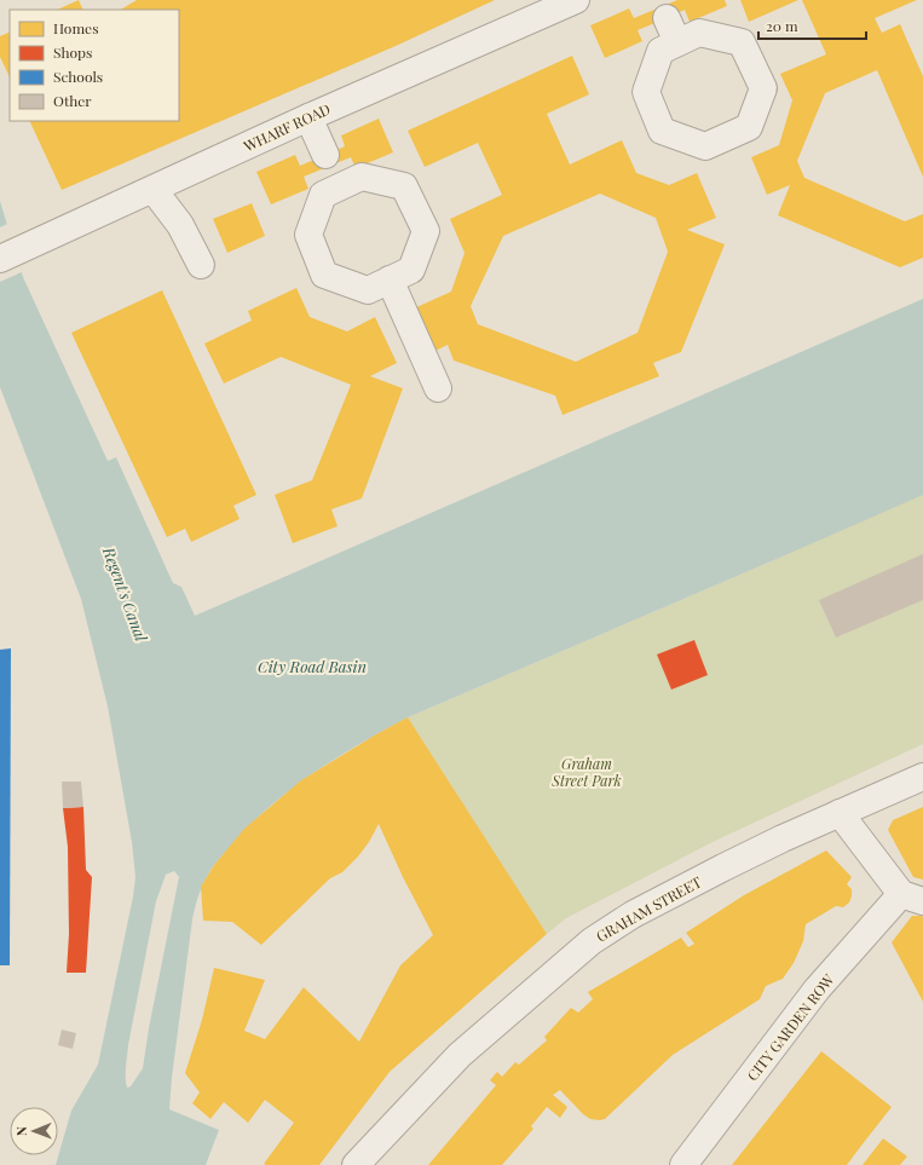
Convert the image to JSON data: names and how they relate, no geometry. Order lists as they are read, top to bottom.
{
  "streets": {
    "street": ["WHARF ROAD", "GRAHAM STREET", "CITY GARDEN ROW"]
  },
  "water": ["Regent's Canal", "City Road Basin"],
  "parks": ["Graham Street Park"],
  "legend": [
    "Homes",
    "Shops",
    "Schools",
    "Other"
  ],
  "scale_bar": "20 m",
  "north": "left"
}
